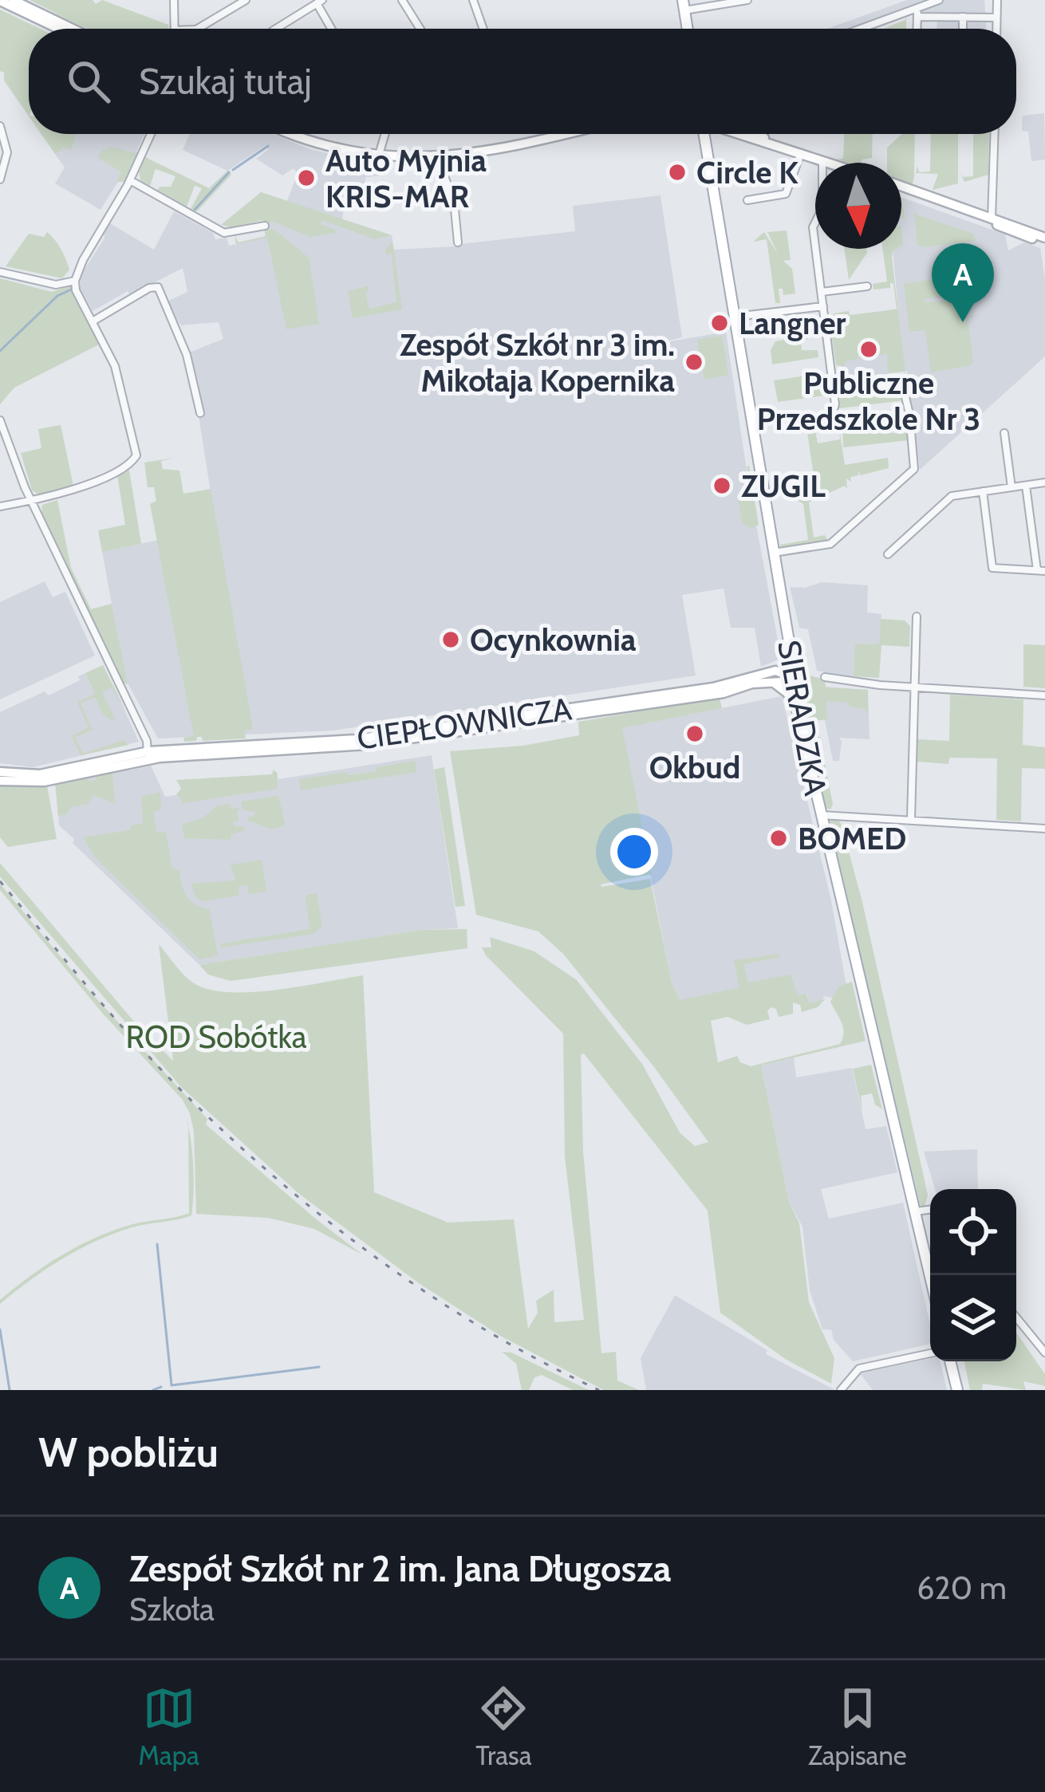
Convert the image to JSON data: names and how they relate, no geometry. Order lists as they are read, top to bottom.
{
  "streets": {
    "main road": ["SIERADZKA", "CIEPŁOWNICZA"]
  },
  "crossings": [
    ["SIERADZKA", "CIEPŁOWNICZA"]
  ],
  "parks": ["ROD Sobótka"],
  "places": [
    "Circle K",
    "Auto Myjnia KRIS-MAR",
    "Langner",
    "Publiczne Przedszkole Nr 3",
    "Zespół Szkół nr 3 im. Mikołaja Kopernika",
    "ZUGIL",
    "Ocynkownia",
    "Okbud",
    "BOMED"
  ],
  "north": "bottom",
  "page": {
    "search": "Szukaj tutaj",
    "pins": "A",
    "heading": "W pobliżu",
    "list": [
      {
        "mark": "A",
        "name": "Zespół Szkół nr 2 im. Jana Długosza",
        "note": "Szkoła",
        "value": "620 m"
      }
    ],
    "nav": ["Mapa", "Trasa", "Zapisane"]
  }
}
